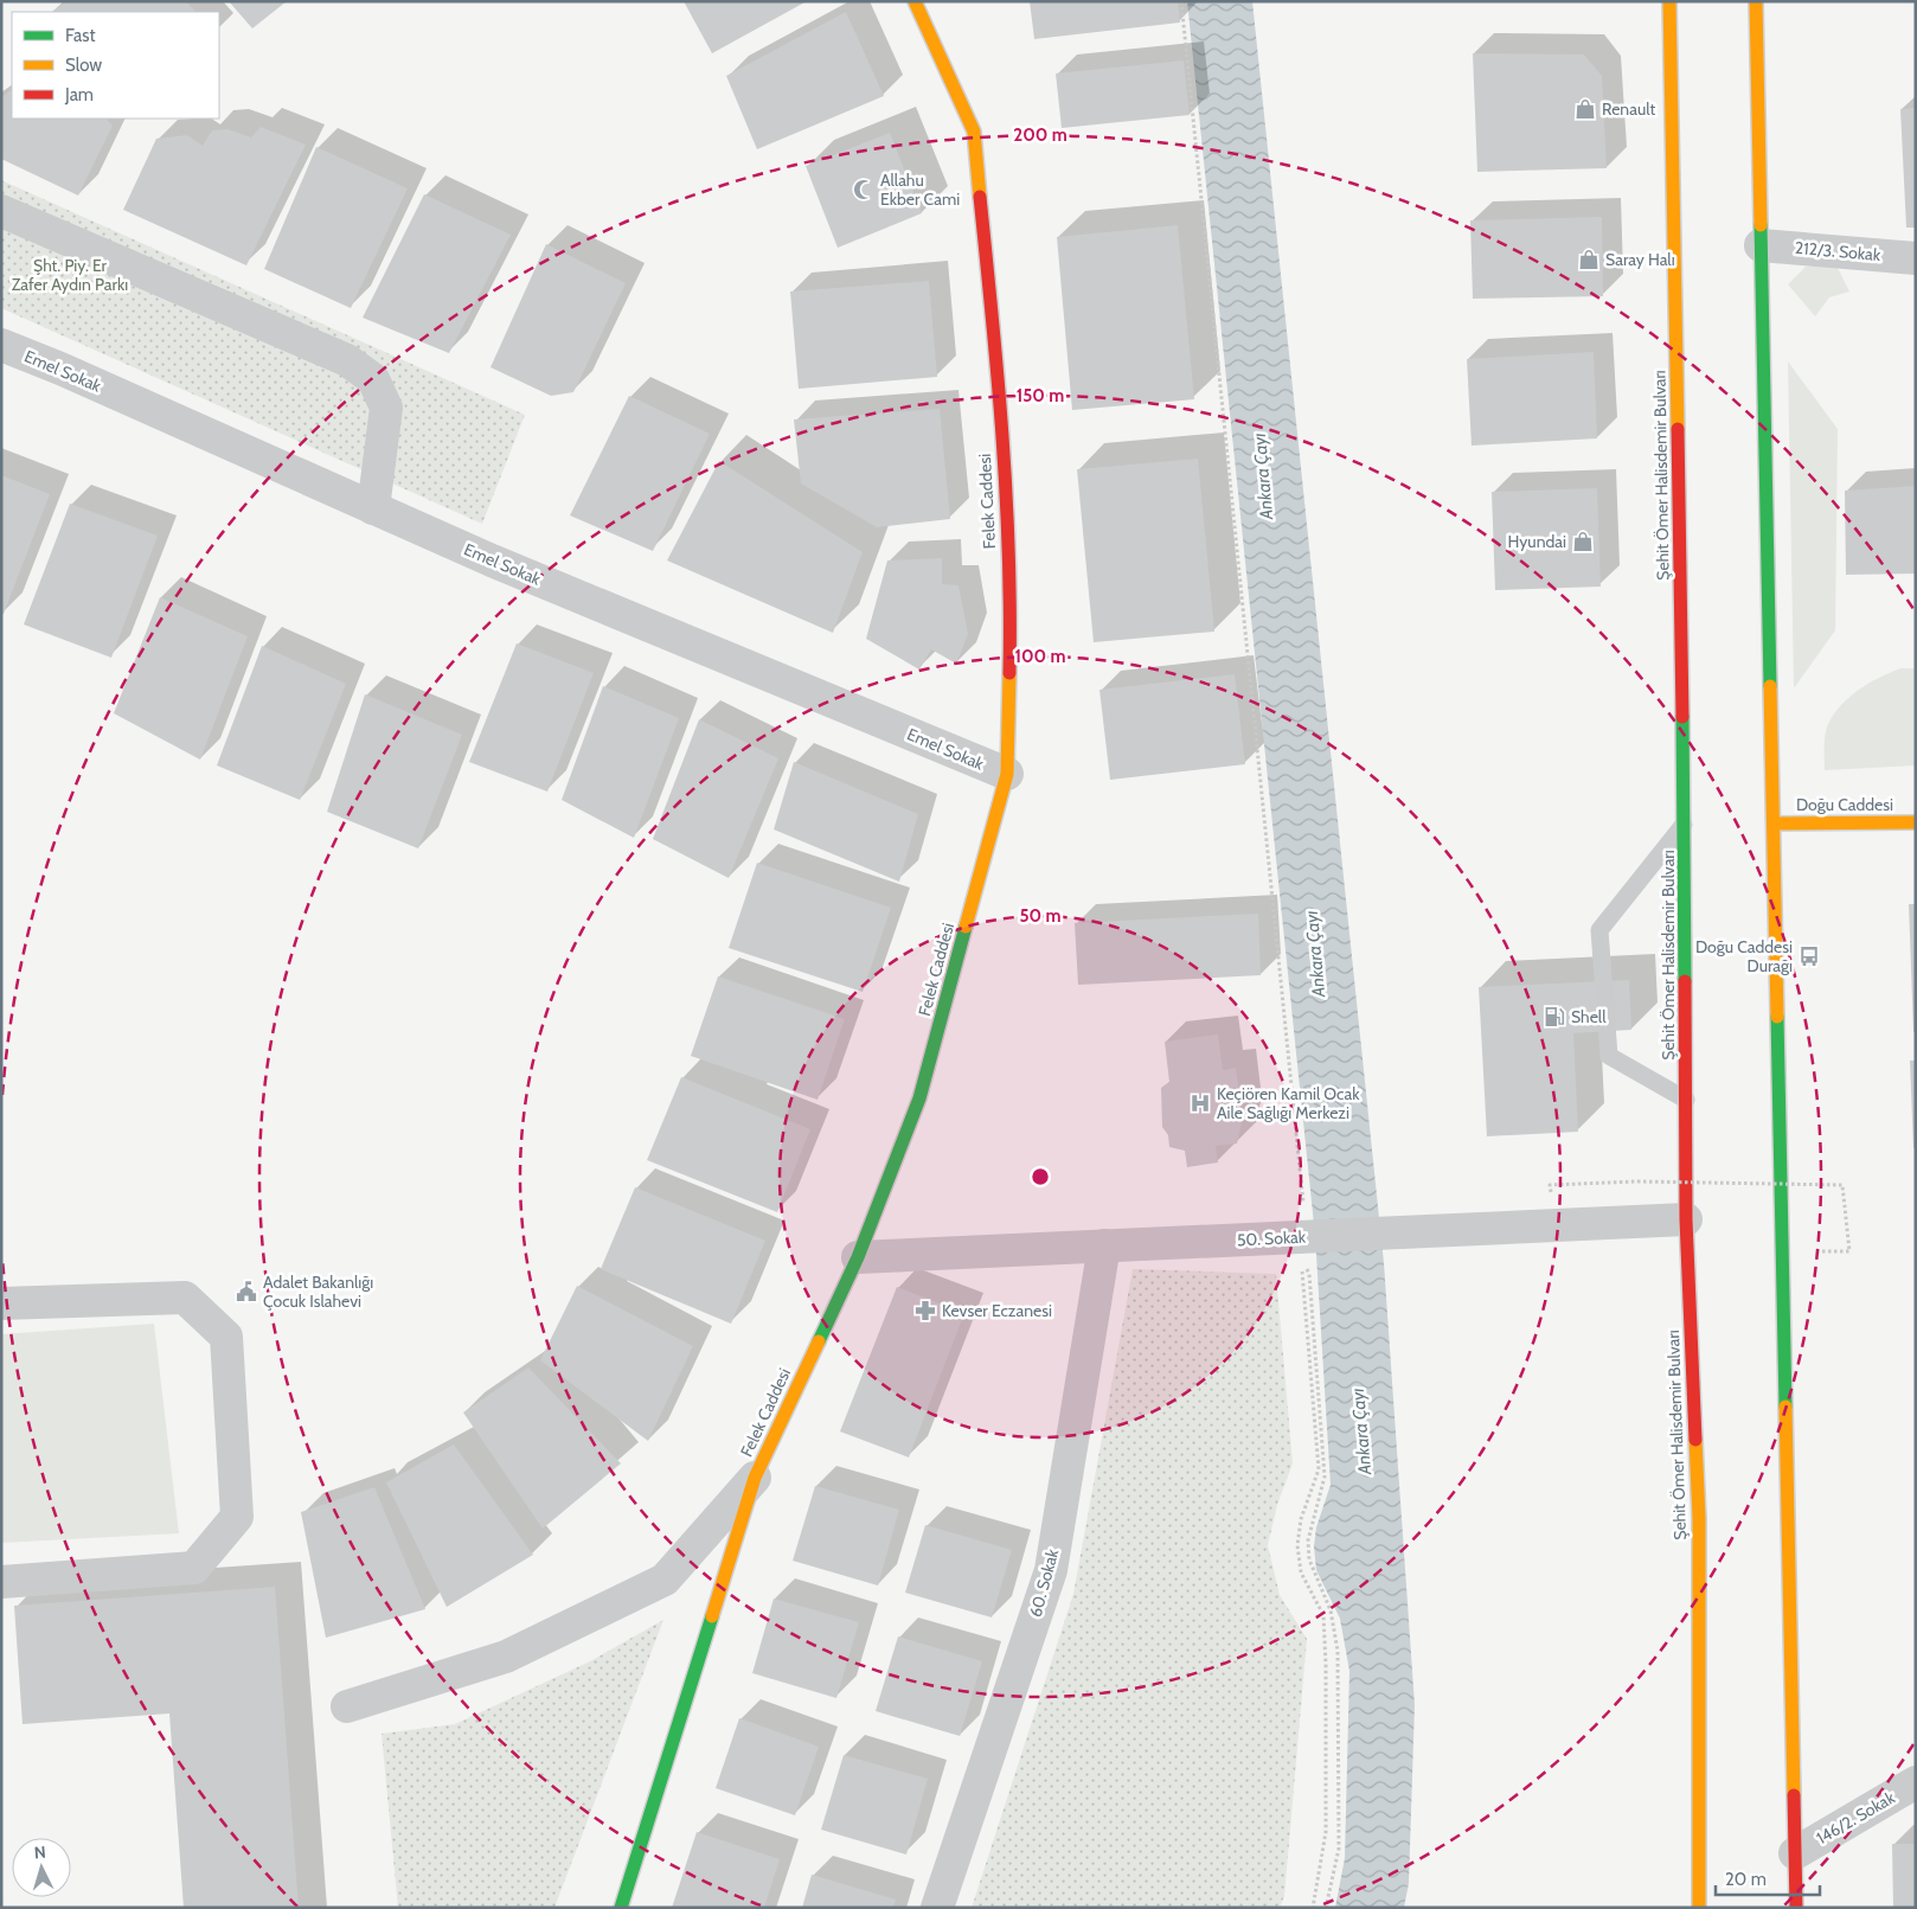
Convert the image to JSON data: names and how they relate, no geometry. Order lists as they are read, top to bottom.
{
  "streets": {
    "main road": ["Şehit Ömer Halisdemir Bulvarı", "Felek Caddesi", "Doğu Caddesi"],
    "street": [
      "212/3. Sokak",
      "Emel Sokak",
      "50. Sokak",
      "60. Sokak",
      "146/2. Sokak"
    ]
  },
  "crossings": [
    ["Emel Sokak", "Felek Caddesi"],
    ["Şehit Ömer Halisdemir Bulvarı", "50. Sokak"],
    ["Felek Caddesi", "50. Sokak"],
    ["50. Sokak", "60. Sokak"]
  ],
  "water": ["Ankara Çayı"],
  "parks": ["Şht. Piy. Er Zafer Aydın Parkı"],
  "places": {
    "shop": ["Renault", "Saray Halı", "Hyundai"],
    "mosque": ["Allahu Ekber Cami"],
    "bus stop": ["Doğu Caddesi Durağı"],
    "fuel station": ["Shell"],
    "hospital": ["Keçiören Kamil Ocak Aile Sağlığı Merkezi"],
    "public building": ["Adalet Bakanlığı Çocuk Islahevi"],
    "pharmacy": ["Kevser Eczanesi"]
  },
  "legend": ["Fast", "Slow", "Jam"],
  "scale_bar": "20 m",
  "north": "top",
  "rings": [
    "200 m",
    "150 m",
    "100 m",
    "50 m"
  ]
}
